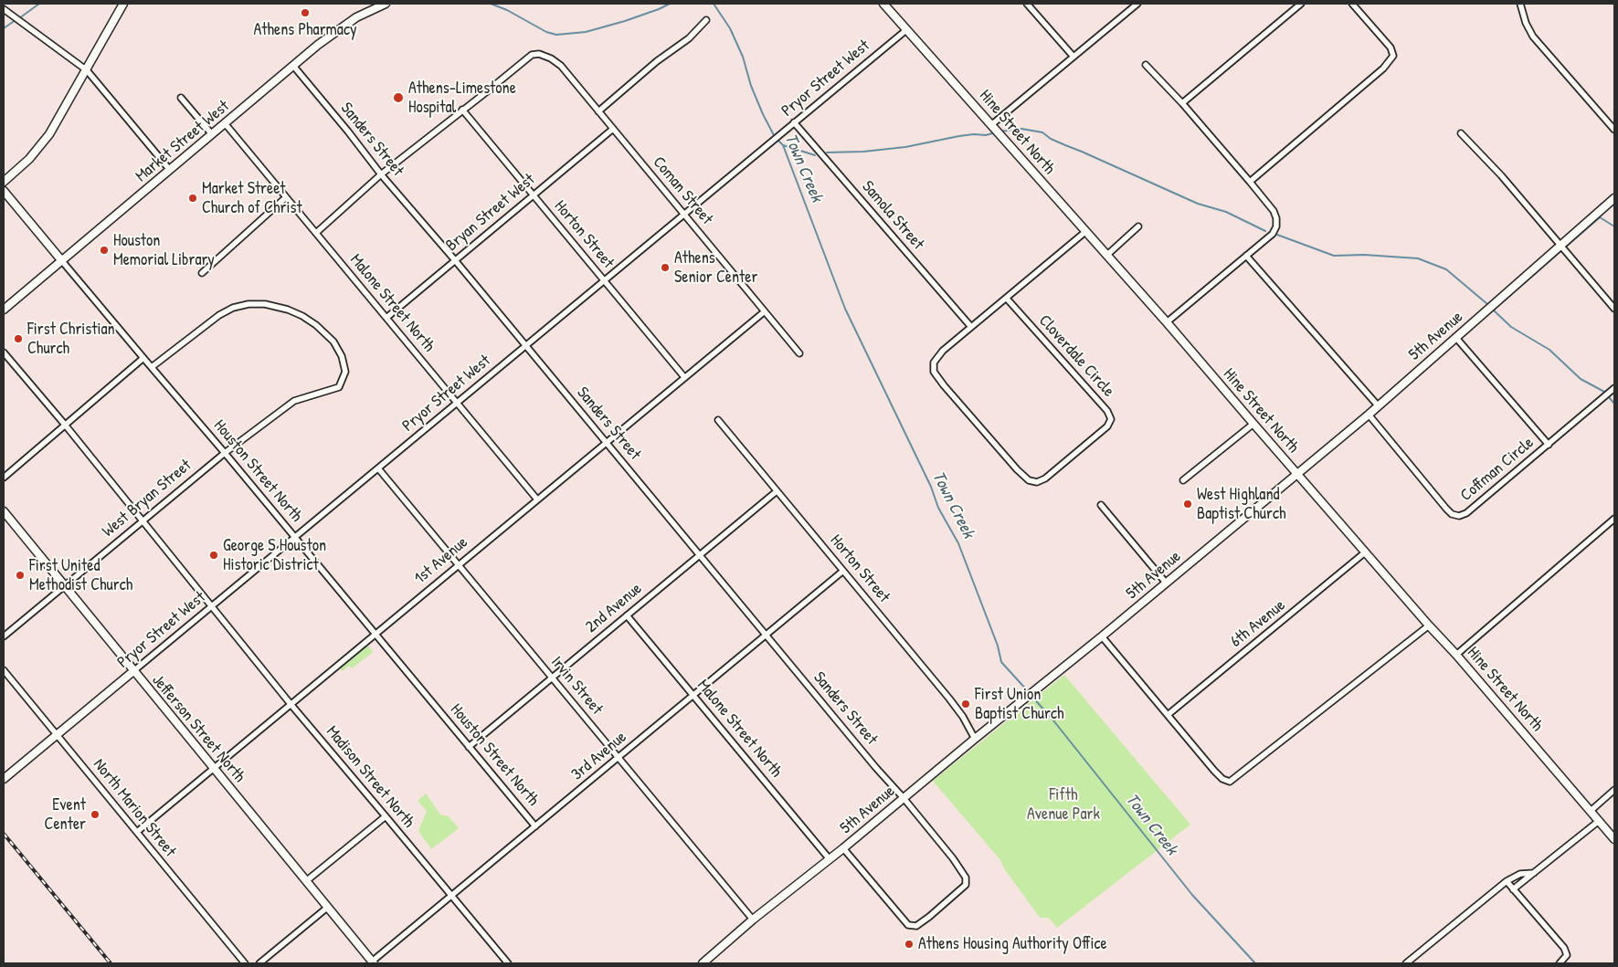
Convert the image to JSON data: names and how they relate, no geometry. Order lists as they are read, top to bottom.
{
  "streets": {
    "street": [
      "Pryor Street West",
      "Hine Street North",
      "Sanders Street",
      "Market Street West",
      "Coman Street",
      "Bryan Street West",
      "Samola Street",
      "Horton Street",
      "Malone Street North",
      "5th Avenue",
      "Cloverdale Circle",
      "Coffman Circle",
      "Houston Street North",
      "West Bryan Street",
      "1st Avenue",
      "2nd Avenue",
      "6th Avenue",
      "Irvin Street",
      "Jefferson Street North",
      "3rd Avenue",
      "Madison Street North",
      "North Marion Street"
    ]
  },
  "crossings": [
    ["Pryor Street West", "Hine Street North"],
    ["Pryor Street West", "Sanders Street"],
    ["Pryor Street West", "Coman Street"],
    ["Pryor Street West", "Samola Street"],
    ["Pryor Street West", "Horton Street"],
    ["Pryor Street West", "Malone Street North"],
    ["Pryor Street West", "Houston Street North"],
    ["Pryor Street West", "Irvin Street"],
    ["Pryor Street West", "Jefferson Street North"],
    ["Pryor Street West", "Madison Street North"],
    ["Pryor Street West", "North Marion Street"],
    ["Hine Street North", "5th Avenue"],
    ["Hine Street North", "6th Avenue"],
    ["Sanders Street", "Market Street West"],
    ["Sanders Street", "Bryan Street West"],
    ["Sanders Street", "5th Avenue"],
    ["Sanders Street", "1st Avenue"],
    ["Sanders Street", "2nd Avenue"],
    ["Sanders Street", "3rd Avenue"],
    ["Market Street West", "Malone Street North"],
    ["Market Street West", "Houston Street North"],
    ["Coman Street", "Bryan Street West"],
    ["Coman Street", "Horton Street"],
    ["Coman Street", "1st Avenue"],
    ["Bryan Street West", "Horton Street"],
    ["Bryan Street West", "Malone Street North"],
    ["Samola Street", "Cloverdale Circle"],
    ["Horton Street", "5th Avenue"],
    ["Horton Street", "1st Avenue"],
    ["Horton Street", "2nd Avenue"],
    ["Horton Street", "3rd Avenue"],
    ["Malone Street North", "5th Avenue"],
    ["Malone Street North", "1st Avenue"],
    ["Malone Street North", "2nd Avenue"],
    ["Malone Street North", "3rd Avenue"],
    ["5th Avenue", "Coffman Circle"],
    ["5th Avenue", "Irvin Street"],
    ["Houston Street North", "West Bryan Street"],
    ["Houston Street North", "1st Avenue"],
    ["Houston Street North", "2nd Avenue"],
    ["Houston Street North", "3rd Avenue"],
    ["West Bryan Street", "Jefferson Street North"],
    ["West Bryan Street", "Madison Street North"],
    ["1st Avenue", "Irvin Street"],
    ["1st Avenue", "Jefferson Street North"],
    ["1st Avenue", "Madison Street North"],
    ["1st Avenue", "North Marion Street"],
    ["2nd Avenue", "Irvin Street"],
    ["Irvin Street", "3rd Avenue"],
    ["Jefferson Street North", "3rd Avenue"],
    ["3rd Avenue", "Madison Street North"]
  ],
  "water": ["Town Creek"],
  "parks": ["Fifth Avenue Park"],
  "places": [
    "Athens Pharmacy",
    "Athens-Limestone Hospital",
    "Market Street Church of Christ",
    "Houston Memorial Library",
    "Athens Senior Center",
    "First Christian Church",
    "West Highland Baptist Church",
    "George S Houston Historic District",
    "First United Methodist Church",
    "First Union Baptist Church",
    "Event Center",
    "Athens Housing Authority Office"
  ]
}
